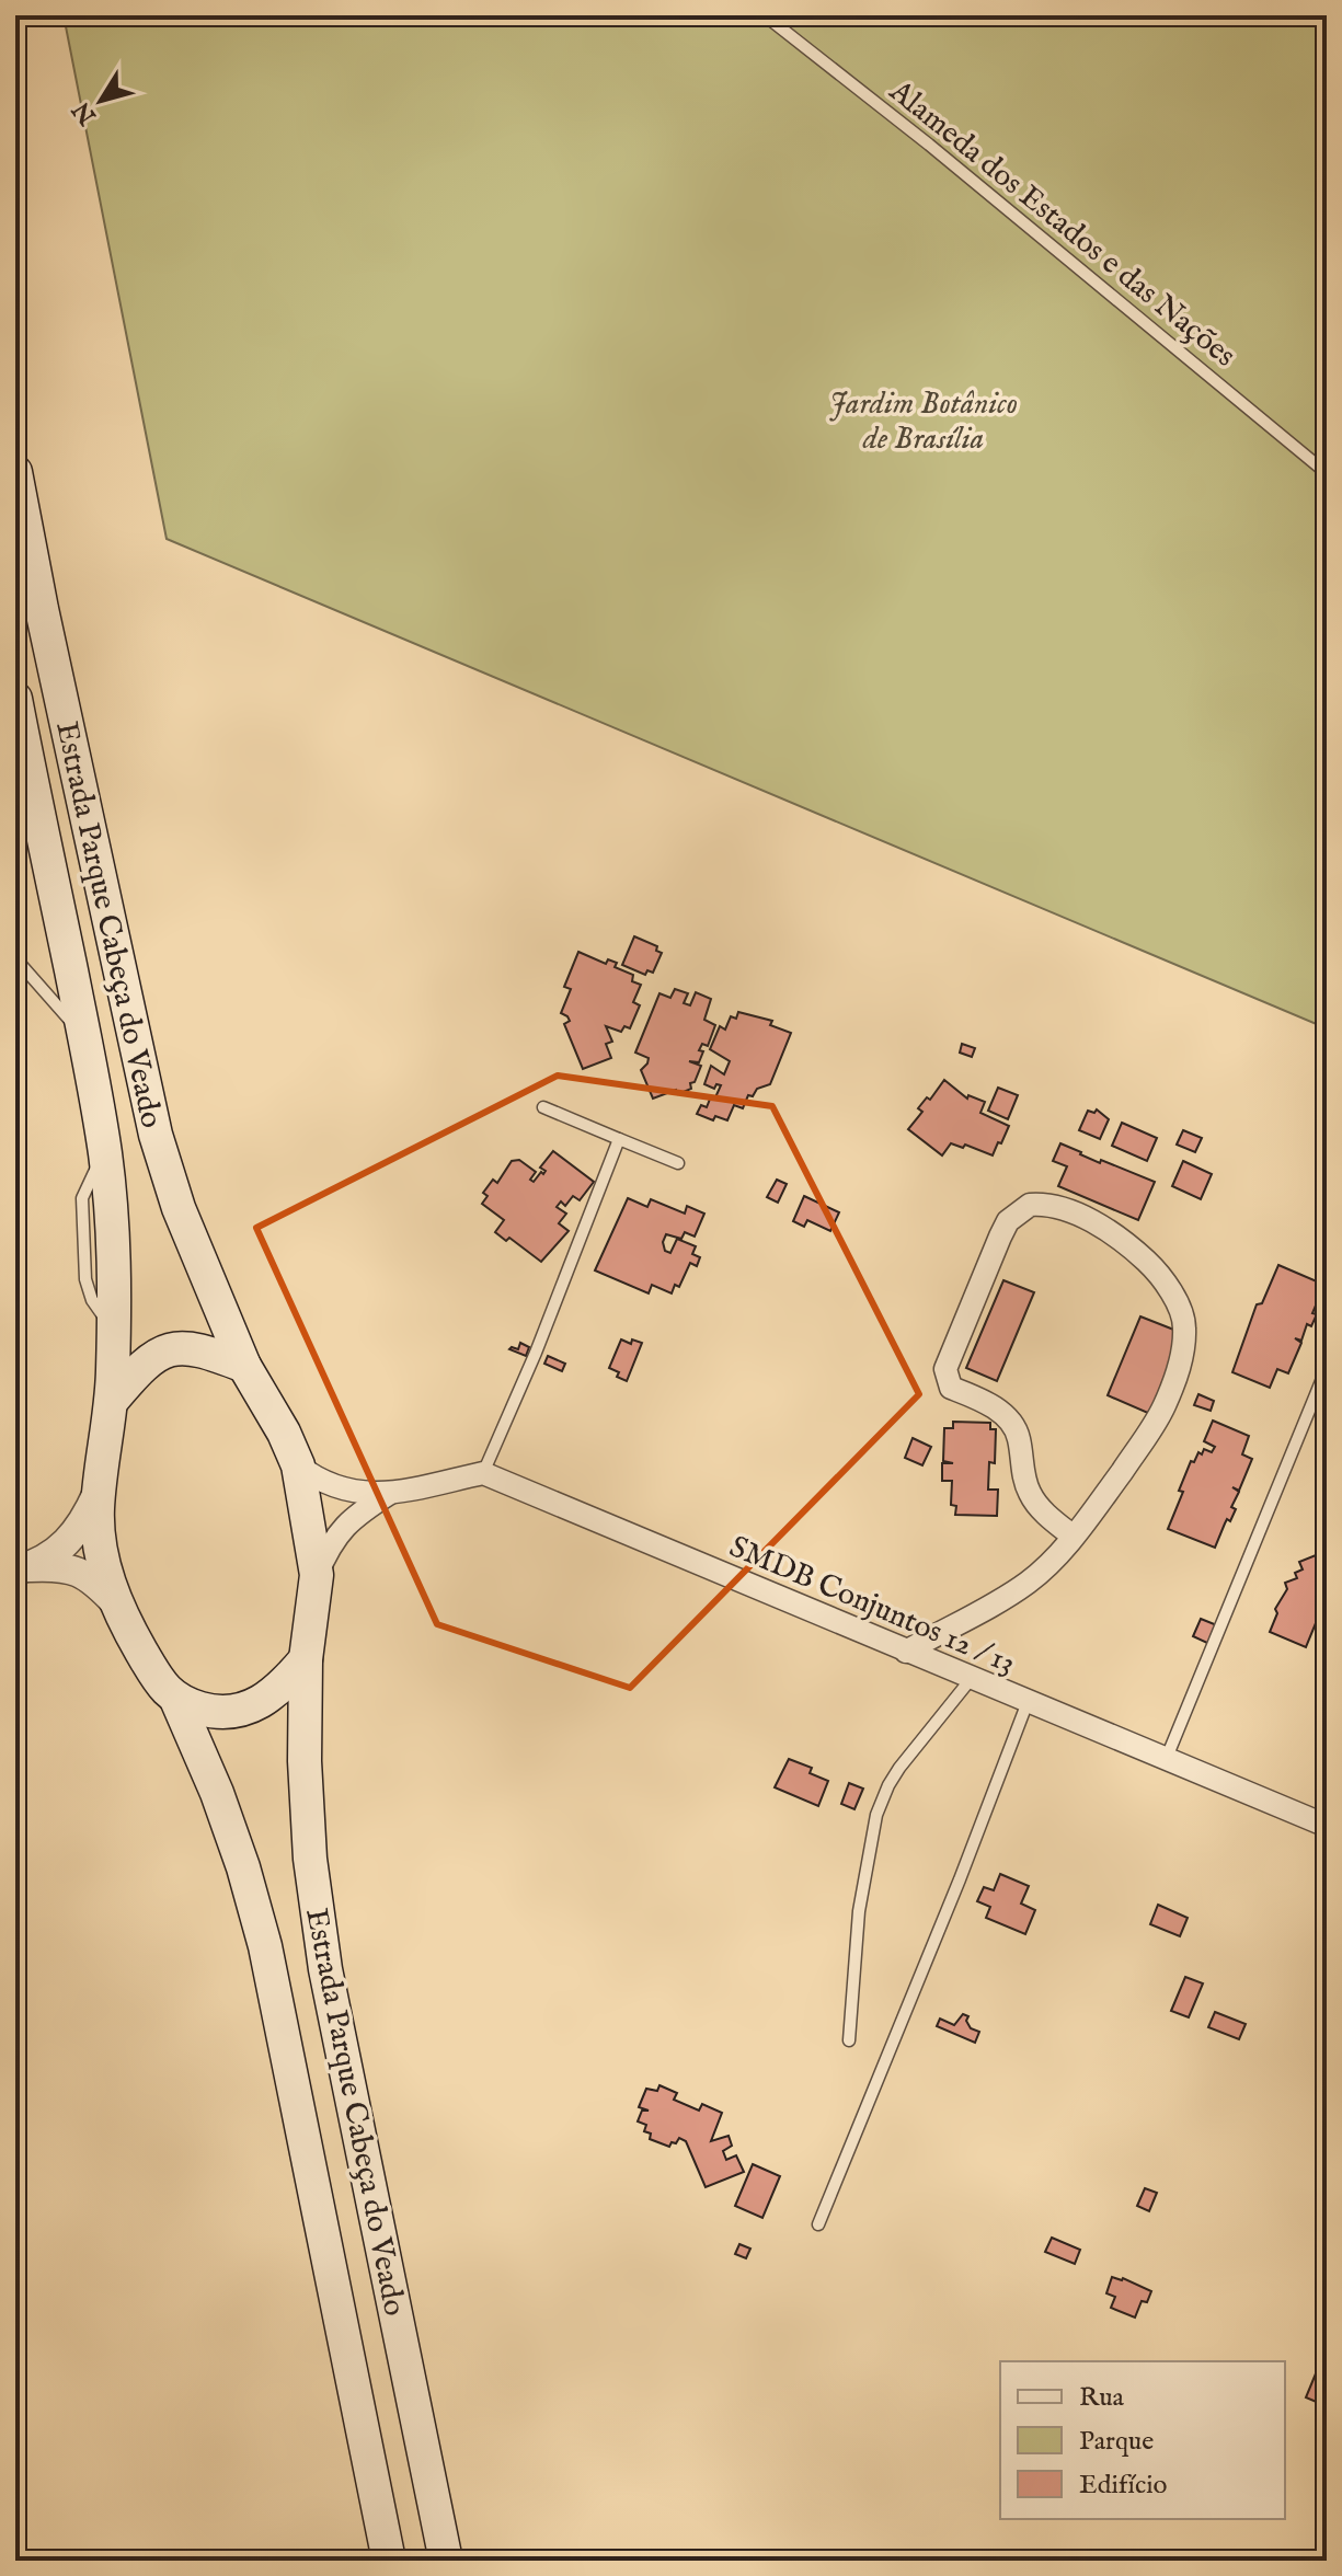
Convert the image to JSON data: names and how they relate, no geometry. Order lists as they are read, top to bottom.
{
  "streets": {
    "main road": ["Estrada Parque Cabeça do Veado"],
    "street": ["SMDB Conjuntos 12 / 13"],
    "lane": ["Alameda dos Estados e das Nações"]
  },
  "parks": ["Jardim Botânico de Brasília"],
  "legend": ["Rua", "Parque", "Edifício"],
  "north": "bottom left"
}
